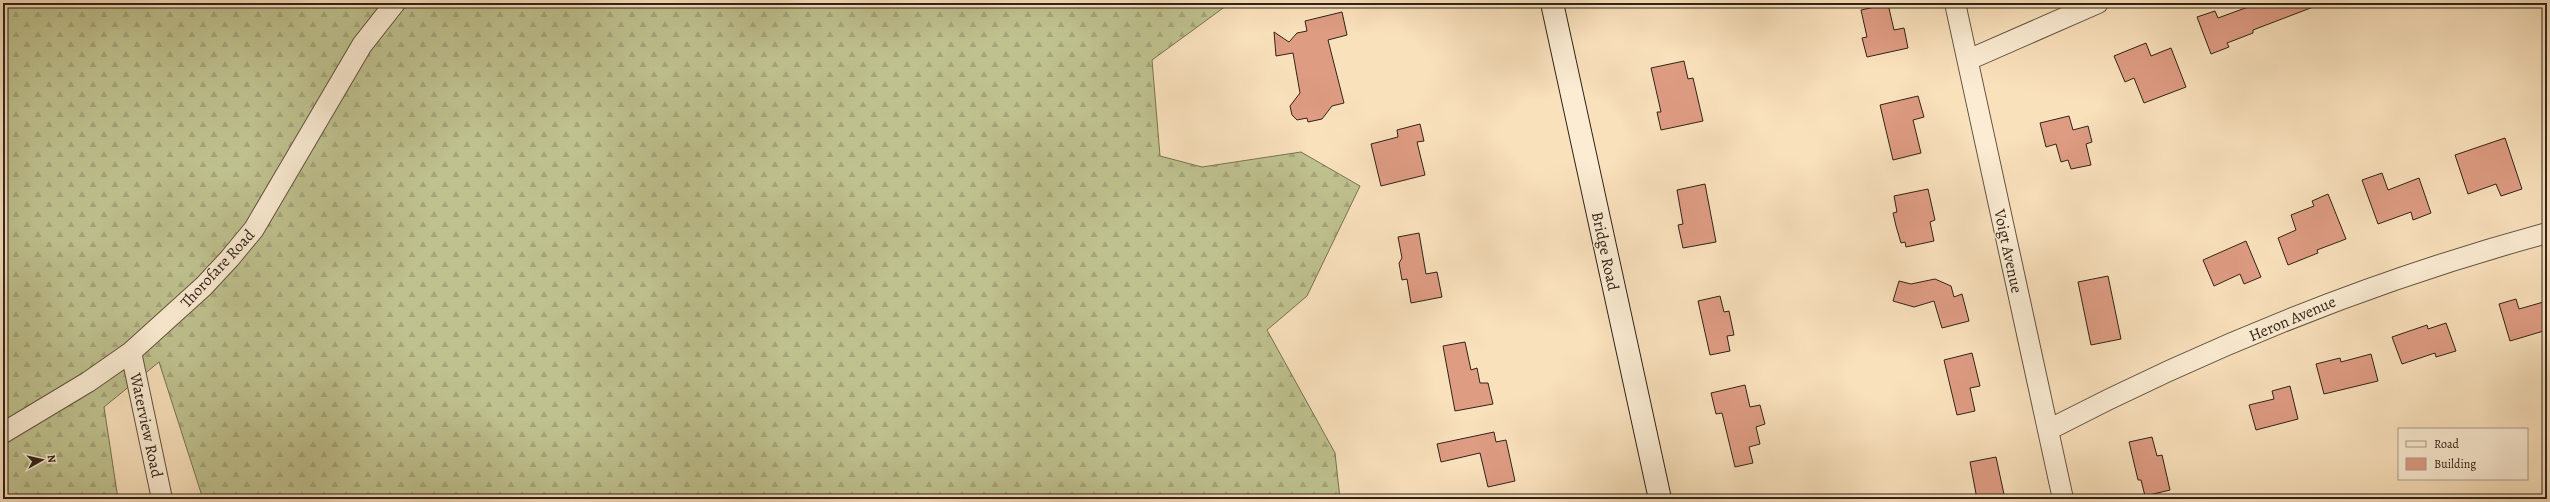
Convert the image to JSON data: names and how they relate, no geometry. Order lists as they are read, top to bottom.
{
  "streets": {
    "main road": ["Bridge Road"],
    "street": [
      "Voigt Avenue",
      "Thorofare Road",
      "Heron Avenue",
      "Waterview Road"
    ]
  },
  "crossings": [
    ["Voigt Avenue", "Heron Avenue"],
    ["Thorofare Road", "Waterview Road"]
  ],
  "legend": ["Road", "Building"],
  "north": "right"
}
